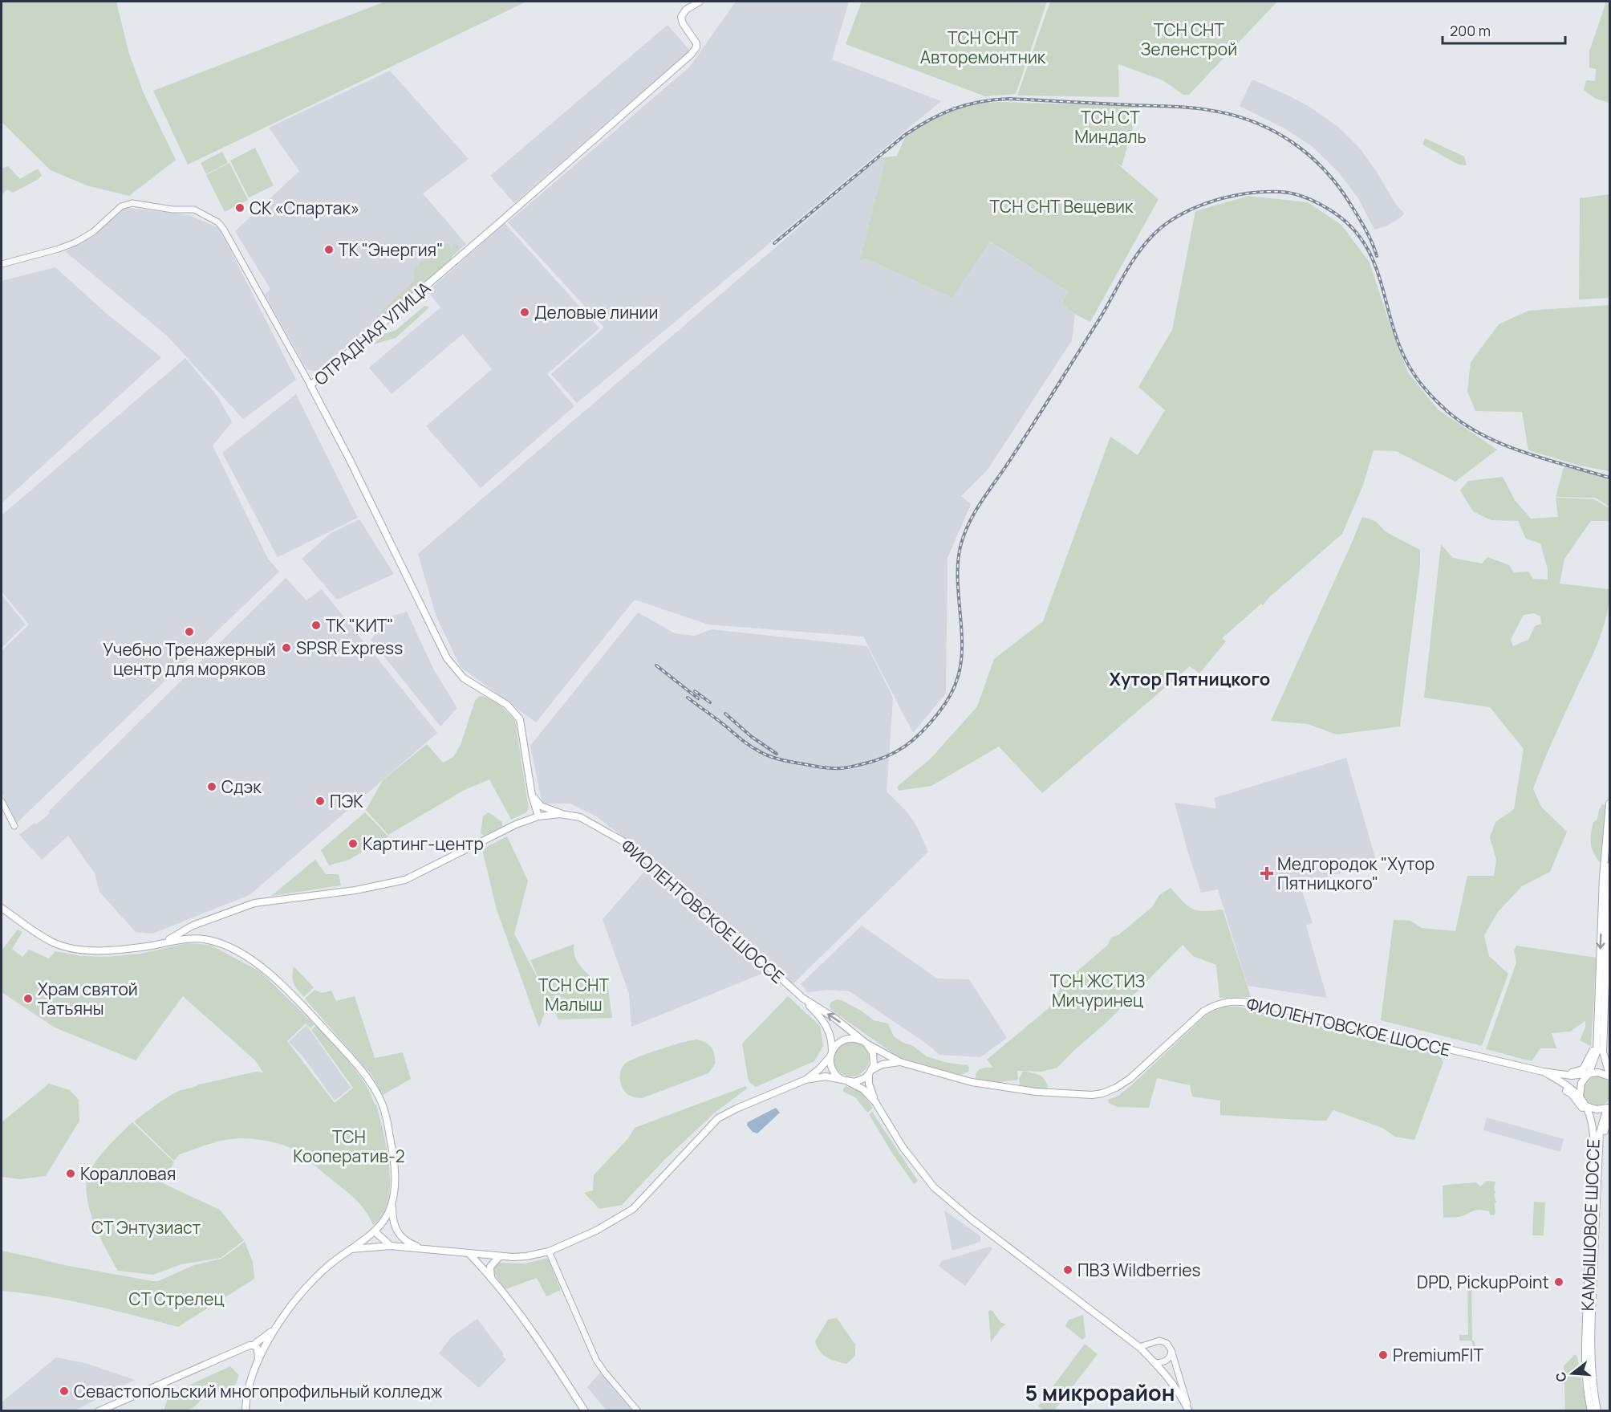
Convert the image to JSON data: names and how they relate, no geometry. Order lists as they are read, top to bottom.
{
  "streets": {
    "main road": ["ОТРАДНАЯ УЛИЦА", "ФИОЛЕНТОВСКОЕ ШОССЕ", "КАМЫШОВОЕ ШОССЕ"]
  },
  "crossings": [
    ["ОТРАДНАЯ УЛИЦА", "ФИОЛЕНТОВСКОЕ ШОССЕ"]
  ],
  "districts": ["Хутор Пятницкого", "5 микрорайон"],
  "parks": [
    "ТСН СНТ Зеленстрой",
    "ТСН СНТ Авторемонтник",
    "ТСН СТ Миндаль",
    "ТСН СНТ Вещевик",
    "ТСН ЖСТИЗ Мичуринец",
    "ТСН СНТ Малыш",
    "ТСН Кооператив-2",
    "СТ Энтузиаст",
    "СТ Стрелец"
  ],
  "places": {
    "other": [
      "СК «Спартак»",
      "ТК \"Энергия\"",
      "Деловые линии",
      "ТК \"КИТ\"",
      "Учебно Тренажерный центр для моряков",
      "SPSR Express",
      "Сдэк",
      "ПЭК",
      "Картинг-центр",
      "Храм святой Татьяны",
      "Коралловая",
      "ПВЗ Wildberries",
      "DPD, PickupPoint",
      "PremiumFIT",
      "Севастопольский многопрофильный колледж"
    ],
    "health": ["Медгородок \"Хутор Пятницкого\""]
  },
  "scale_bar": "200 m",
  "north": "left"
}
